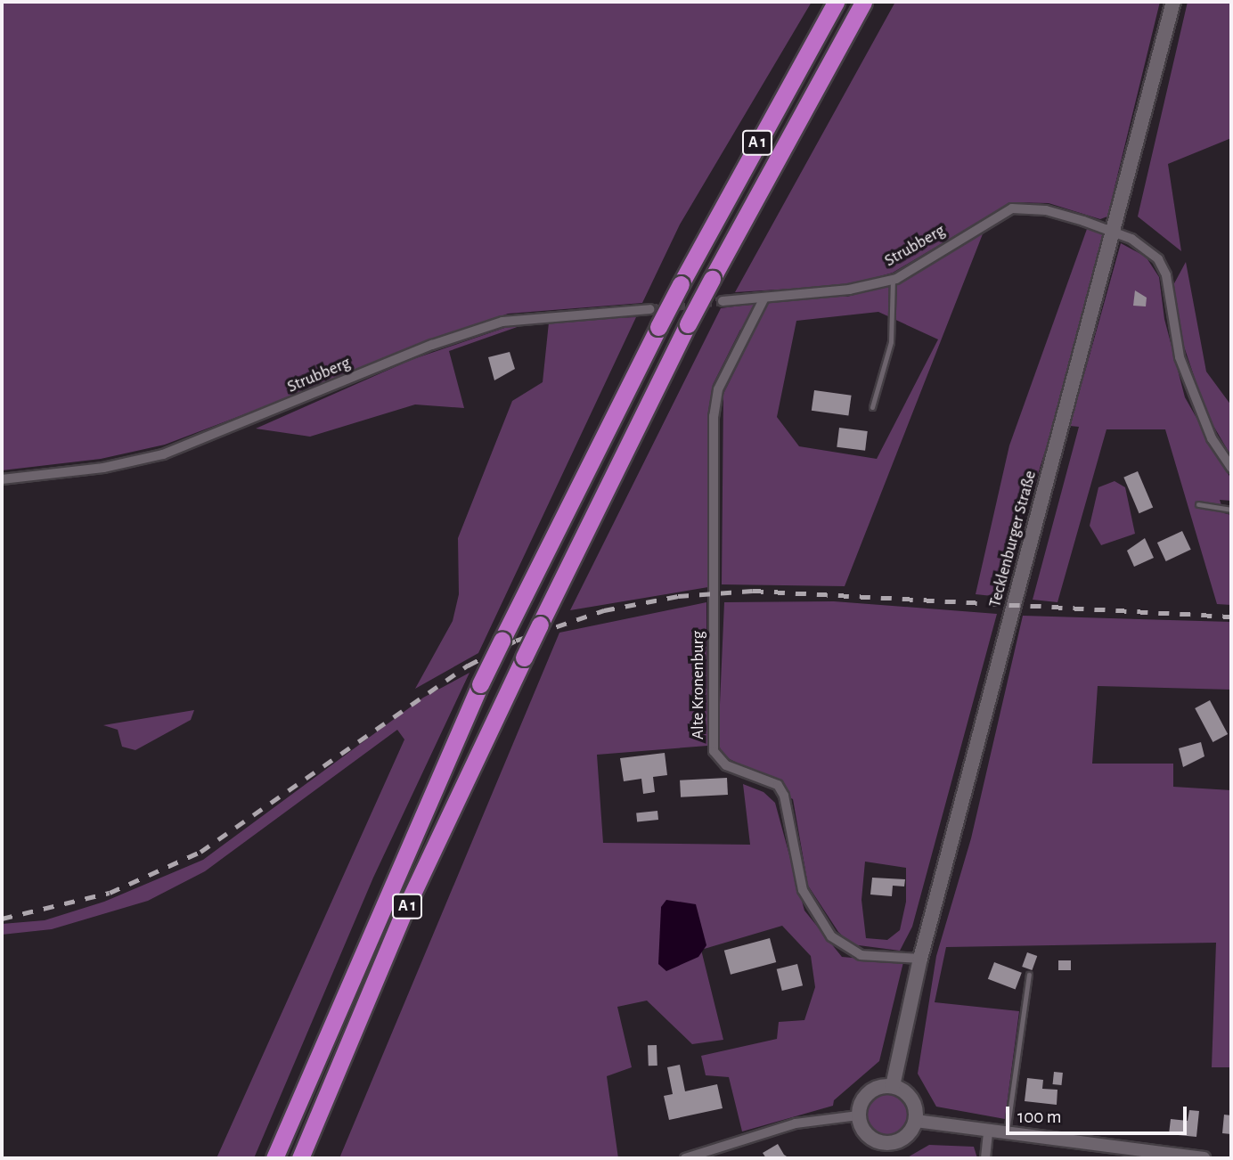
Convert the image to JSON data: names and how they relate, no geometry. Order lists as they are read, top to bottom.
{
  "streets": {
    "highway": ["A 1"],
    "main road": ["Tecklenburger Straße"],
    "street": ["Strubberg", "Alte Kronenburg"]
  },
  "crossings": [
    ["Strubberg", "Tecklenburger Straße"],
    ["Strubberg", "Alte Kronenburg"],
    ["Tecklenburger Straße", "Alte Kronenburg"]
  ],
  "scale_bar": "100 m"
}
